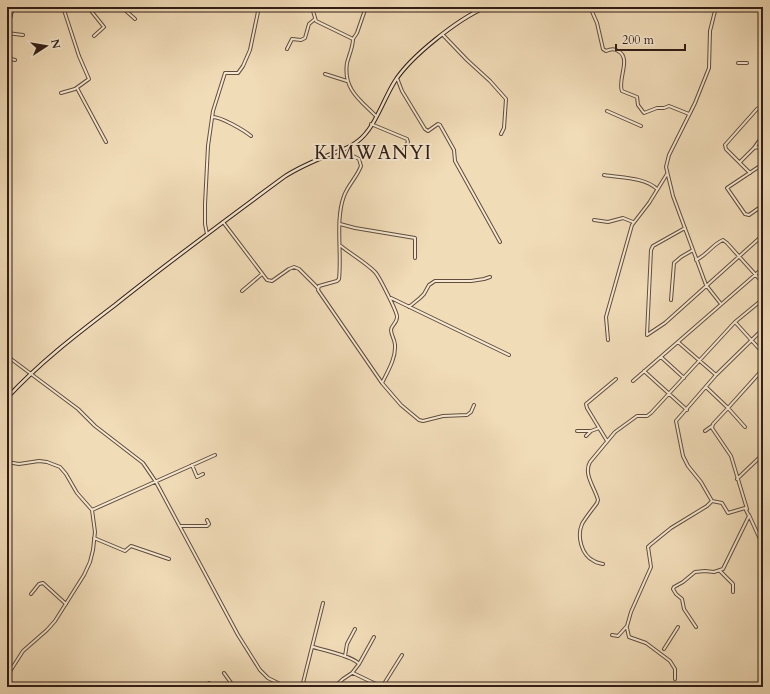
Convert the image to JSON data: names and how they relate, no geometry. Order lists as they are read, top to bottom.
{
  "districts": ["KIMWANYI"],
  "scale_bar": "200 m",
  "north": "right"
}
